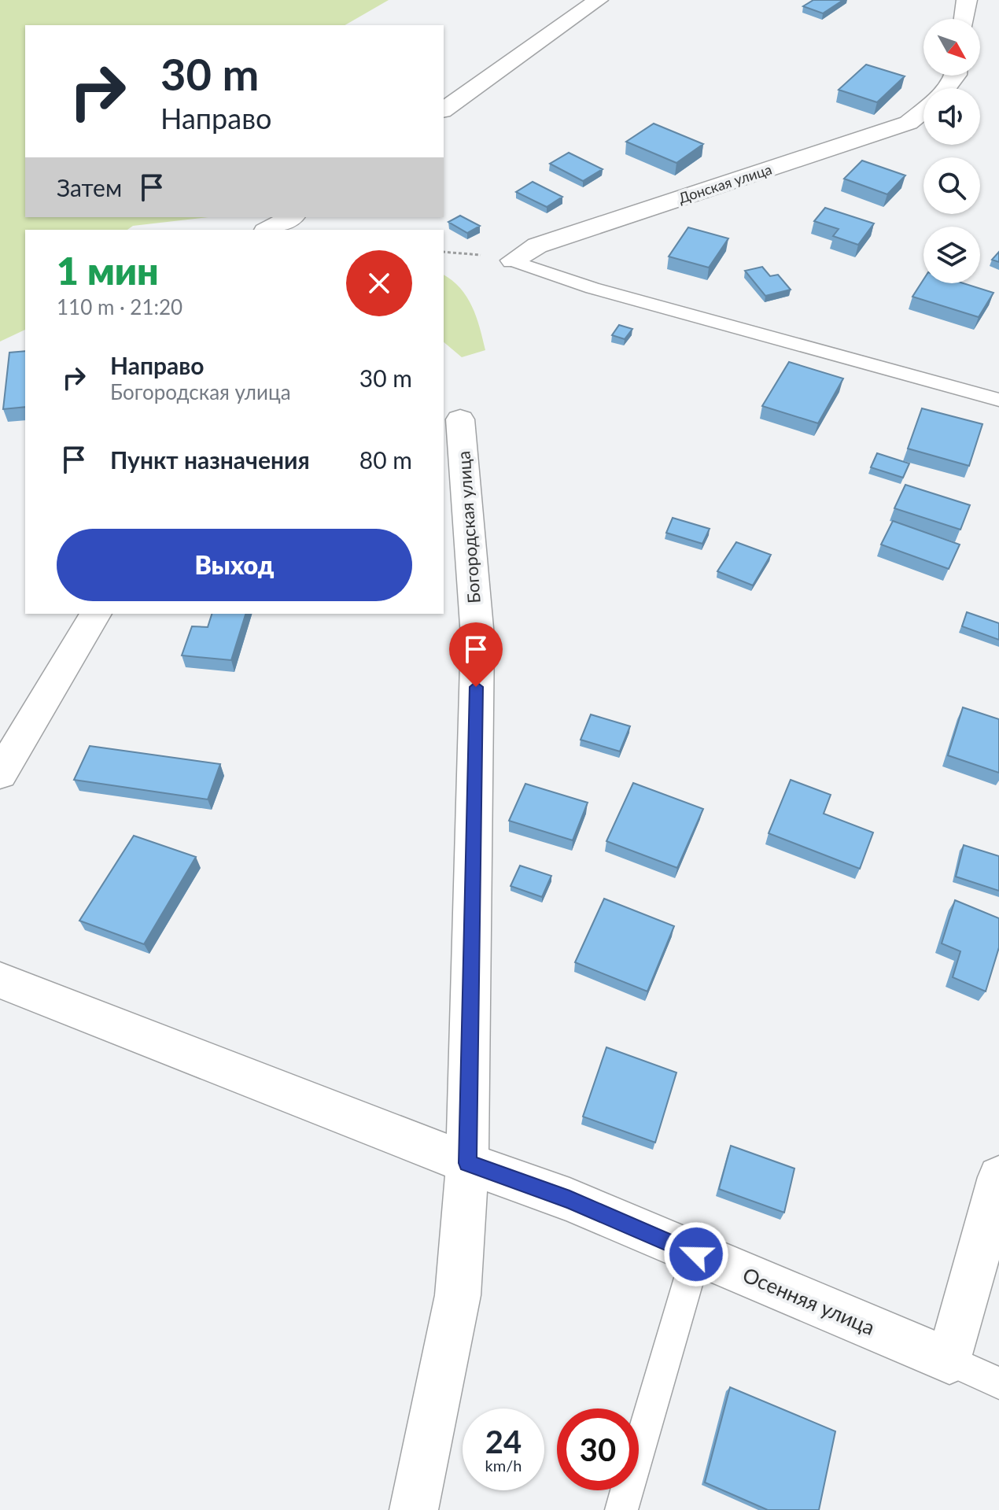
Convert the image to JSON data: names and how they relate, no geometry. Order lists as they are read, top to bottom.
{
  "streets": {
    "street": ["Донская улица", "Богородская улица", "Осенняя улица"]
  },
  "crossings": [
    ["Богородская улица", "Осенняя улица"]
  ],
  "north": "bottom right",
  "page": {
    "turn": ["30 m", "Направо"],
    "then": "Затем",
    "heading": ["1 мин", "110 m · 21:20"],
    "list": [
      {
        "name": "Направо",
        "note": "Богородская улица",
        "value": "30 m"
      },
      {
        "name": "Пункт назначения",
        "value": "80 m"
      }
    ],
    "buttons": "Выход",
    "speed": "24 km/h",
    "limit": "30"
  }
}
